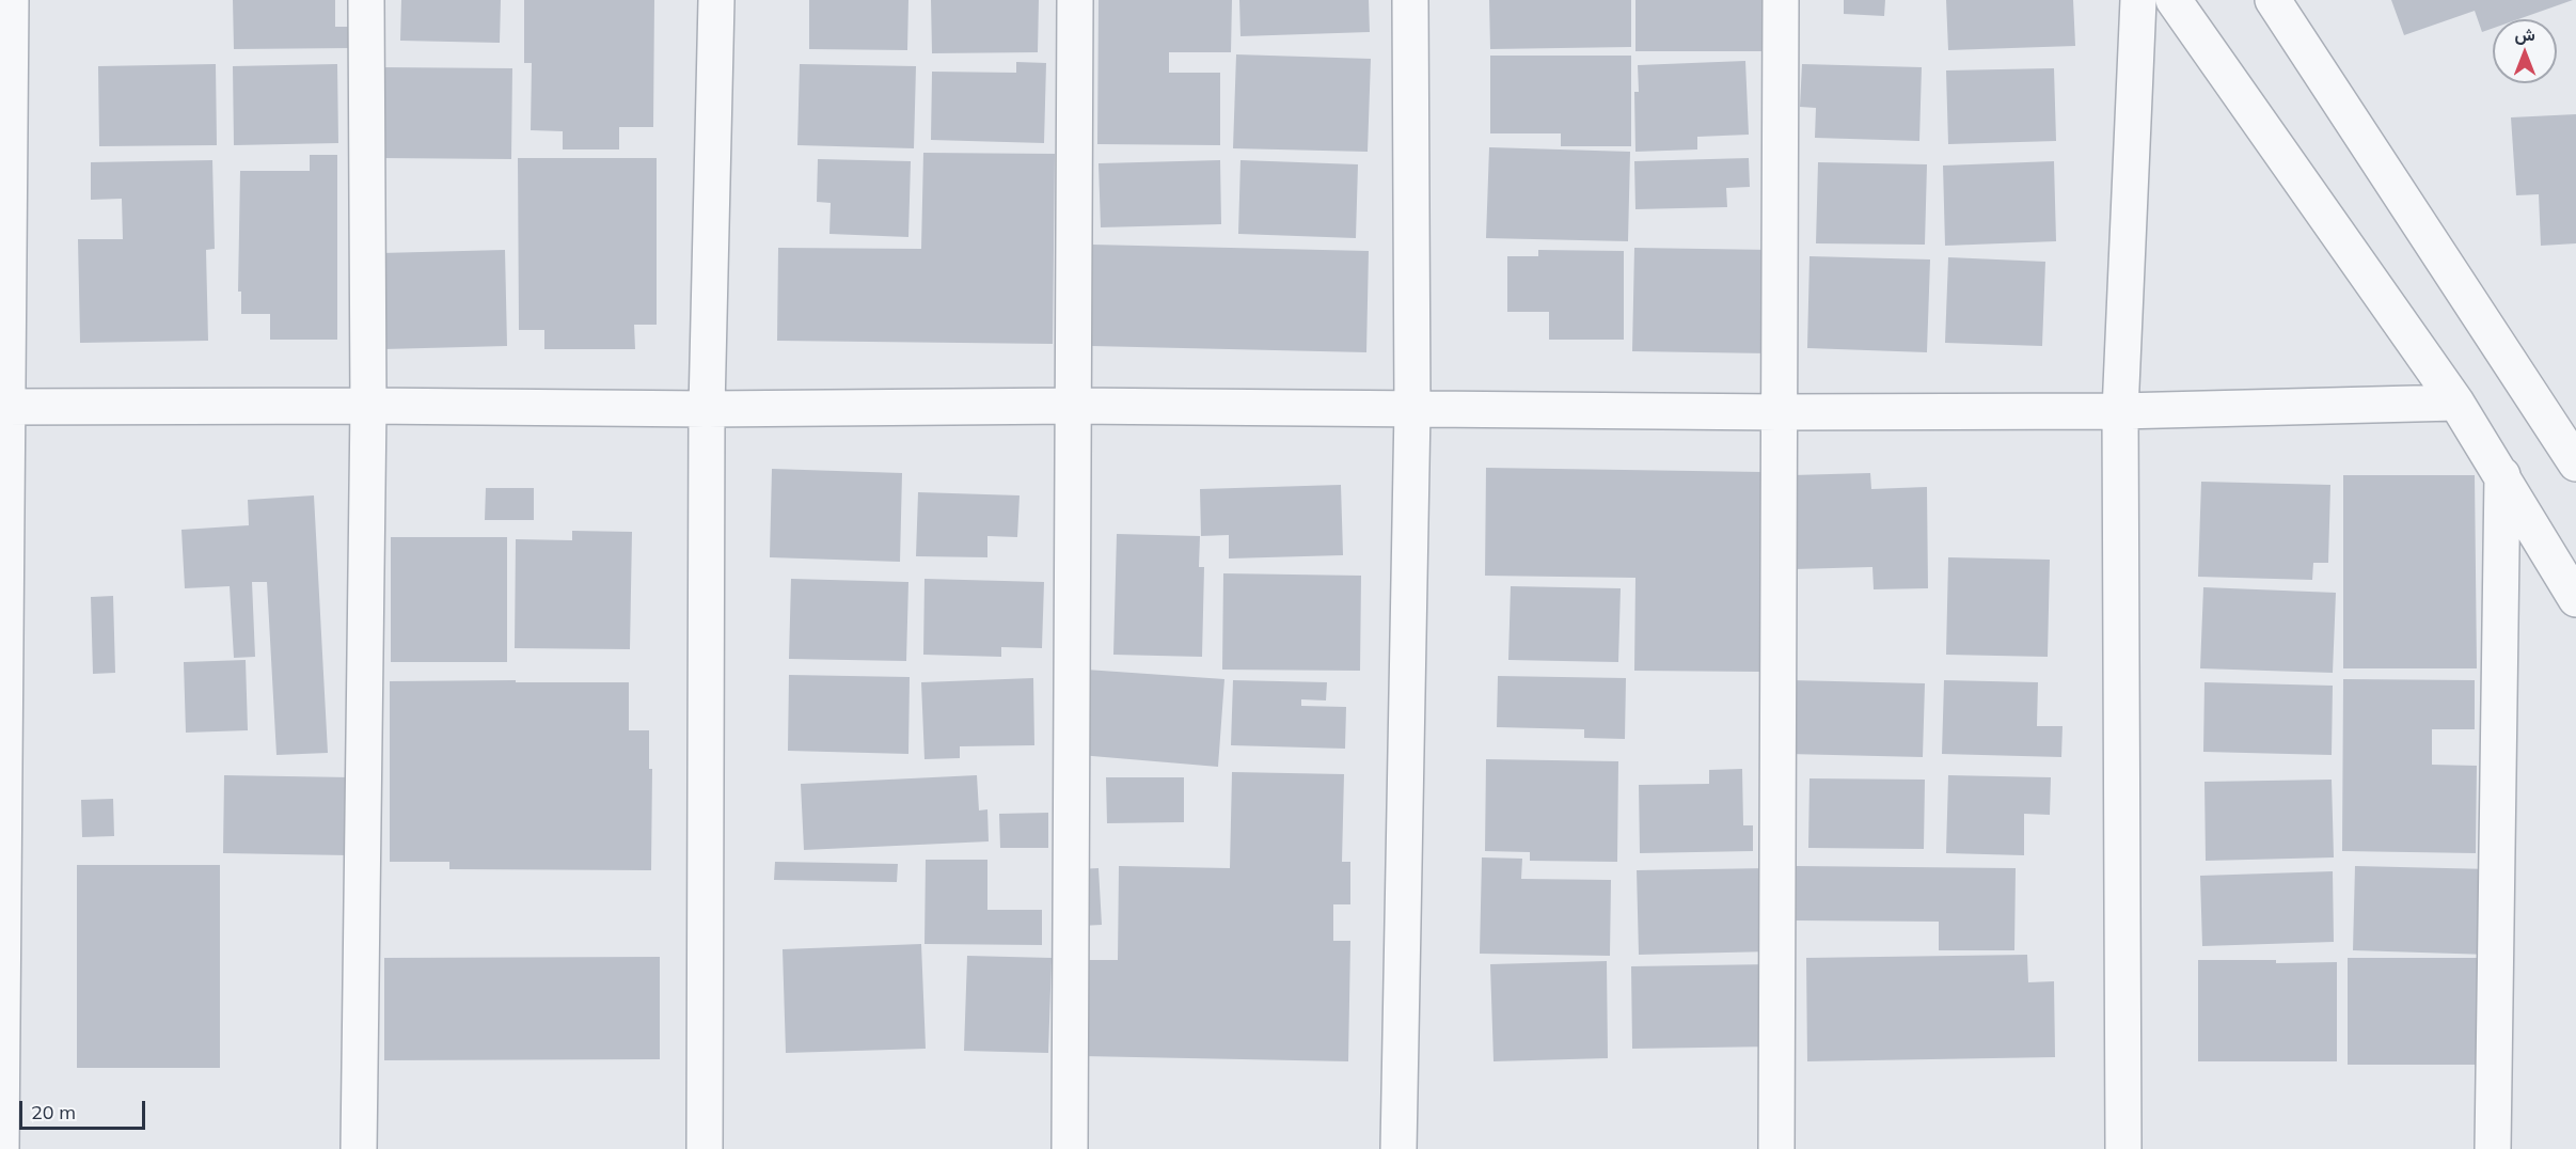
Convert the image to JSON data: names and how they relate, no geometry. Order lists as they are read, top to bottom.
{
  "scale_bar": "20 m",
  "north": "top"
}
